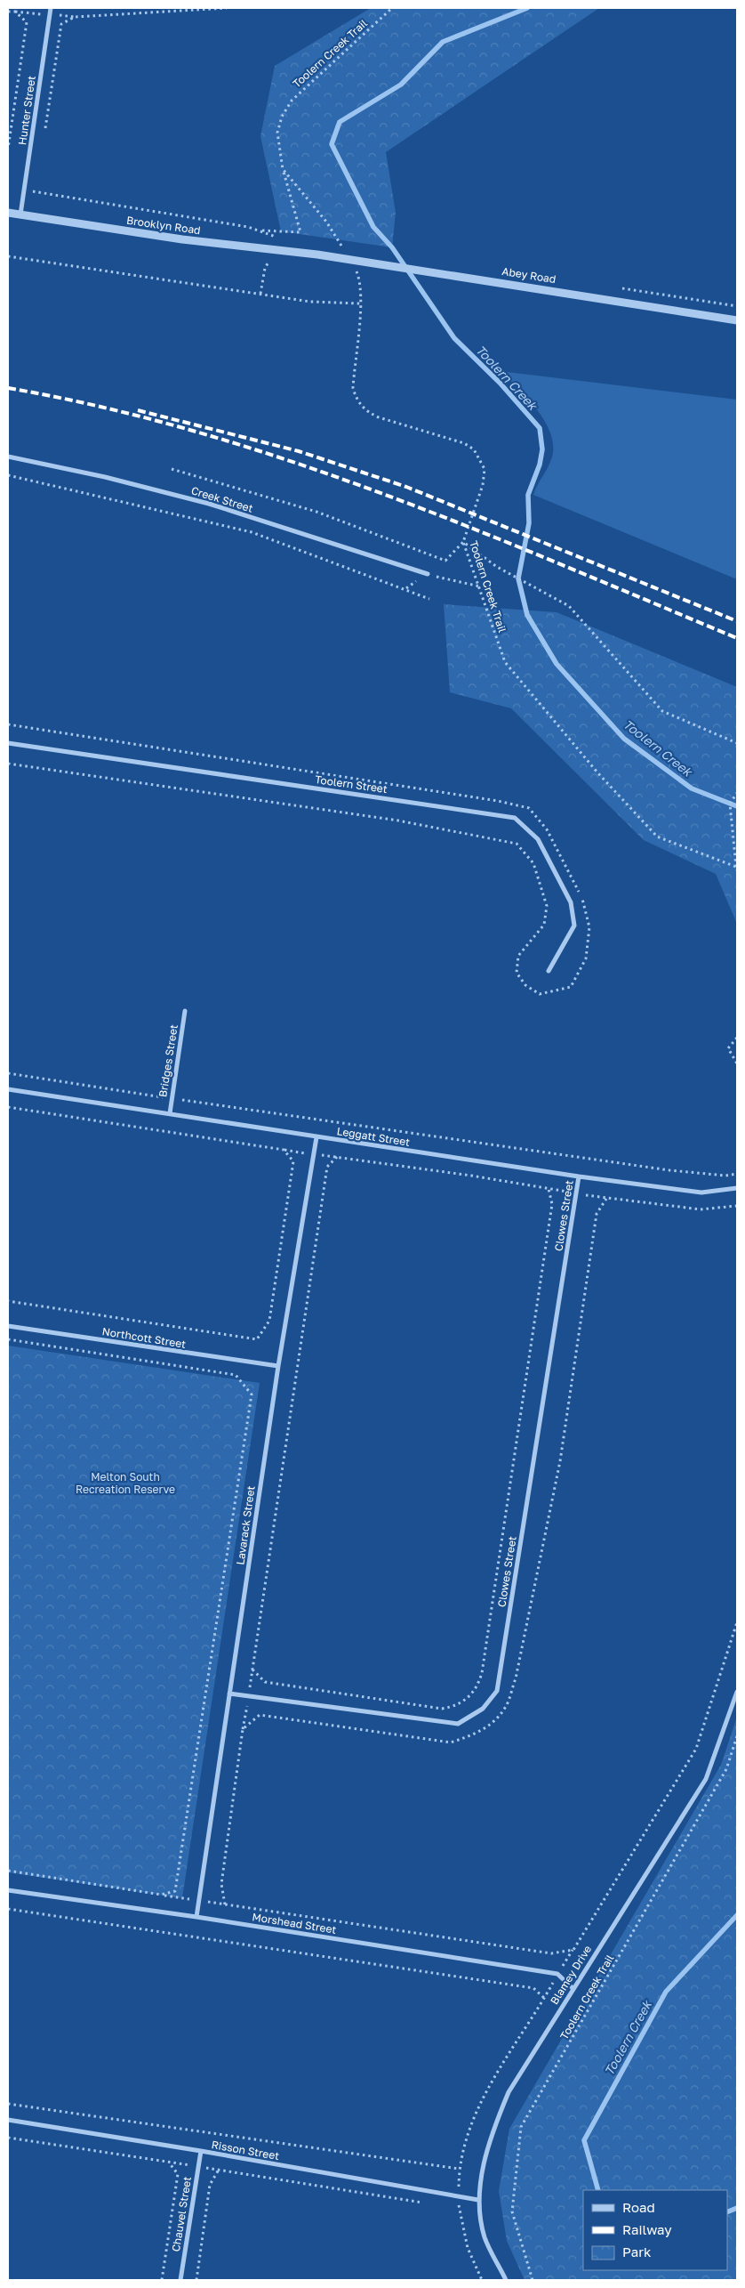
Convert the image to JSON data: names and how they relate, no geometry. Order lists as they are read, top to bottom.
{
  "streets": {
    "street": [
      "Hunter Street",
      "Brooklyn Road",
      "Abey Road",
      "Creek Street",
      "Toolern Street",
      "Bridges Street",
      "Leggatt Street",
      "Clowes Street",
      "Northcott Street",
      "Lavarack Street",
      "Morshead Street",
      "Blamey Drive",
      "Risson Street",
      "Chauvel Street"
    ],
    "path": ["Toolern Creek Trail"]
  },
  "crossings": [
    ["Hunter Street", "Brooklyn Road"],
    ["Brooklyn Road", "Abey Road"],
    ["Bridges Street", "Leggatt Street"],
    ["Leggatt Street", "Clowes Street"],
    ["Leggatt Street", "Lavarack Street"],
    ["Clowes Street", "Lavarack Street"],
    ["Northcott Street", "Lavarack Street"],
    ["Lavarack Street", "Morshead Street"],
    ["Morshead Street", "Blamey Drive"],
    ["Blamey Drive", "Risson Street"],
    ["Risson Street", "Chauvel Street"]
  ],
  "water": ["Toolern Creek"],
  "parks": ["Melton South Recreation Reserve"],
  "legend": ["Road", "Railway", "Park"]
}
